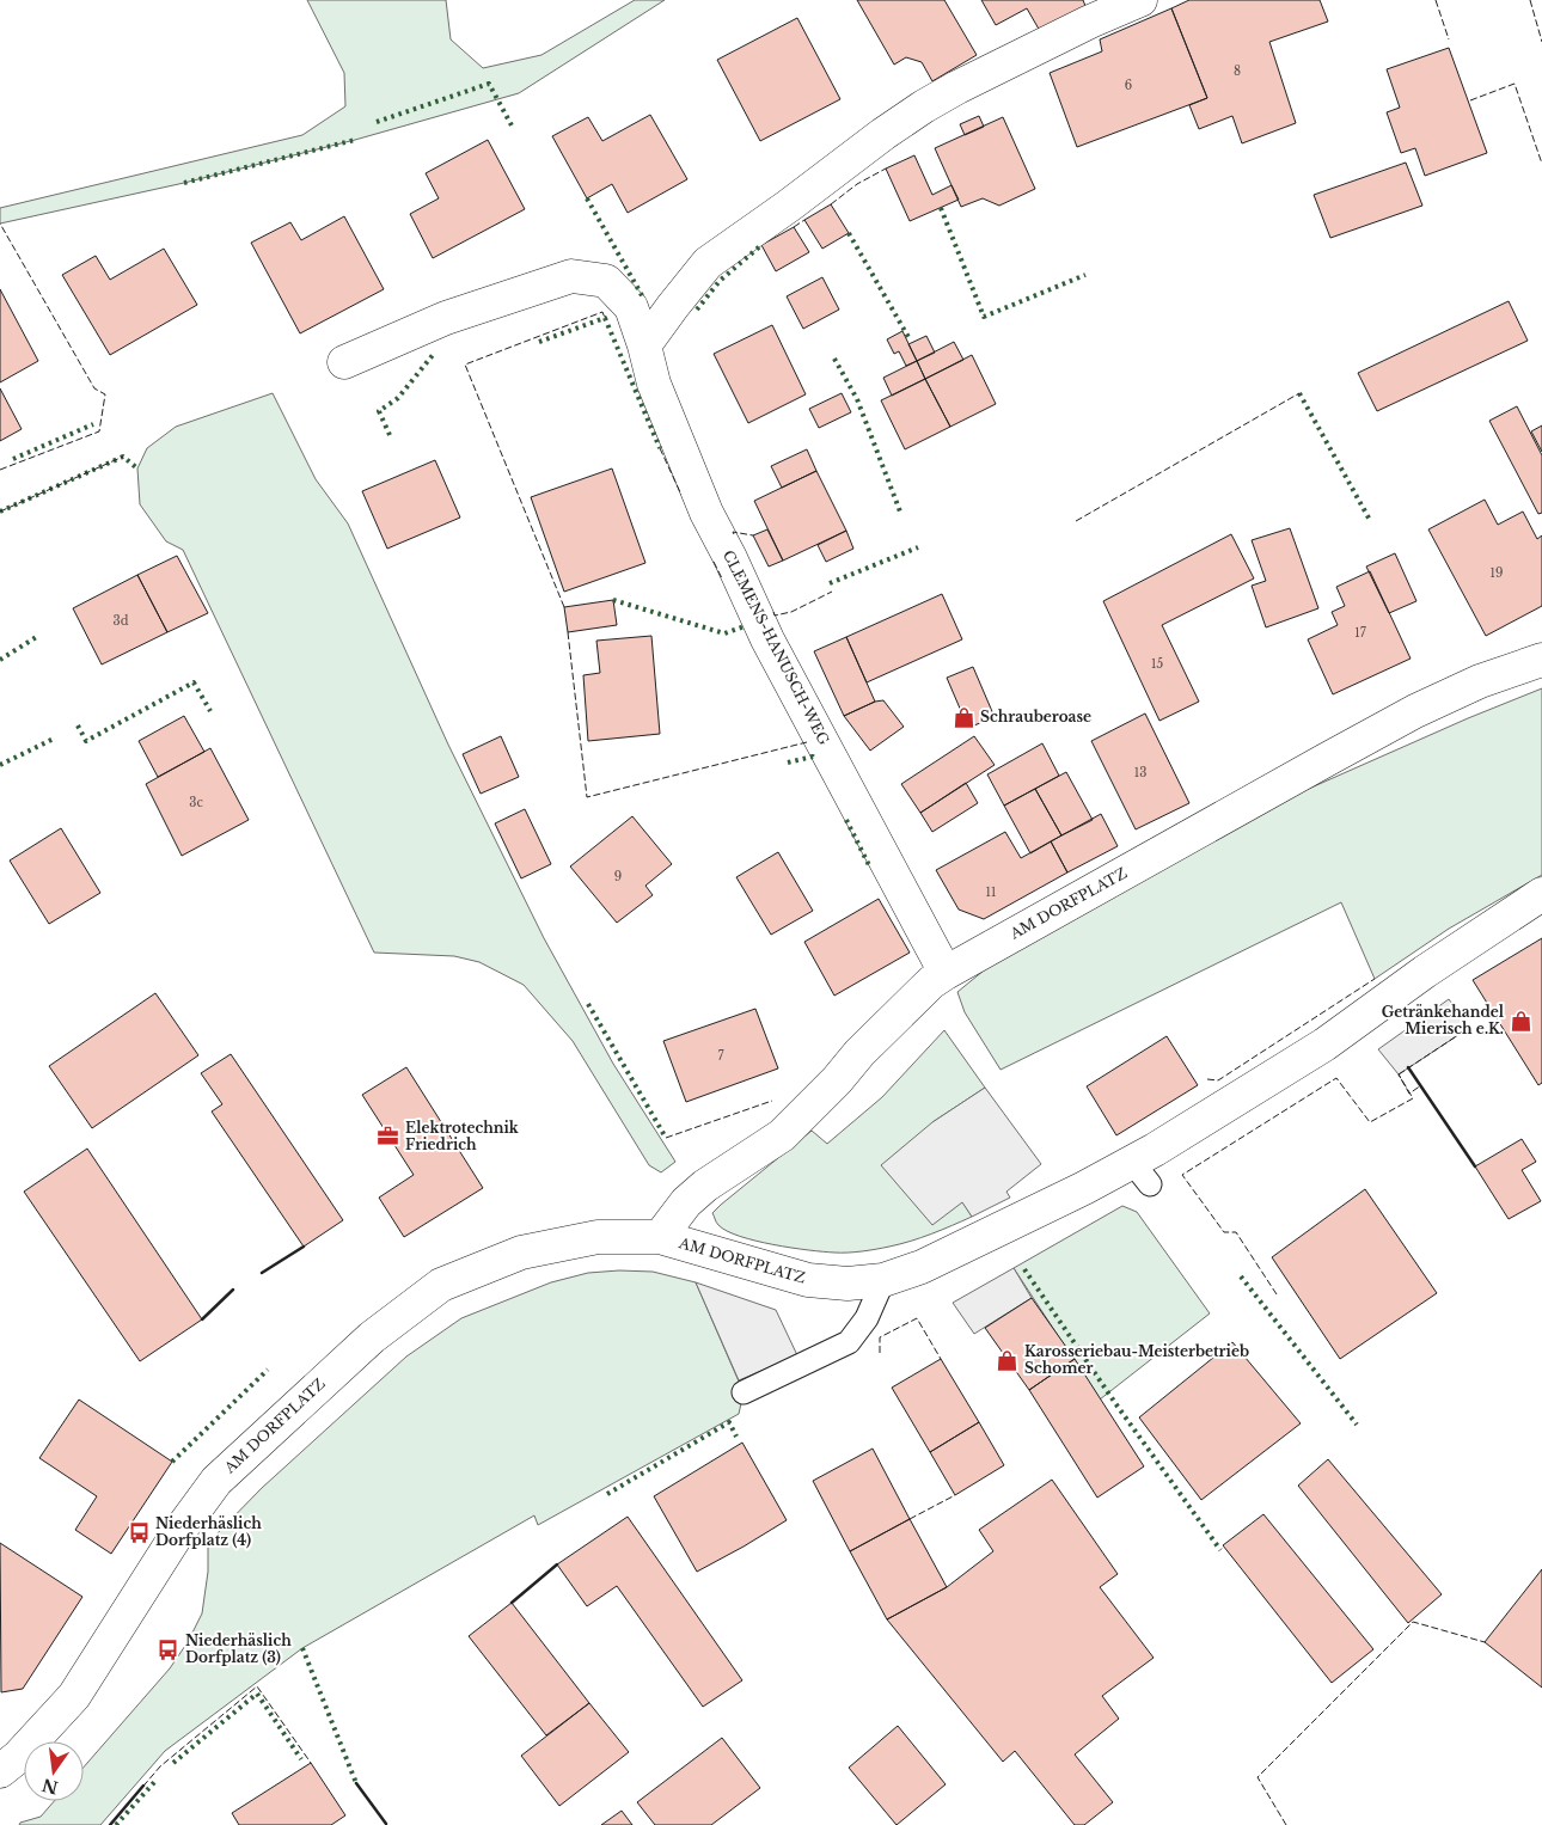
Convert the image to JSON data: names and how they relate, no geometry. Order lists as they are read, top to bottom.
{
  "streets": {
    "street": ["CLEMENS-HANUSCH-WEG", "AM DORFPLATZ"]
  },
  "crossings": [
    ["CLEMENS-HANUSCH-WEG", "AM DORFPLATZ"]
  ],
  "places": {
    "shop": ["Schrauberoase", "Getränkehandel Mierisch e.K.", "Karosseriebau-Meisterbetrieb Schomer"],
    "office": ["Elektrotechnik Friedrich"],
    "bus stop": ["Niederhäslich Dorfplatz (4)", "Niederhäslich Dorfplatz (3)"]
  },
  "house_numbers": [
    "8",
    "6",
    "19",
    "3d",
    "17",
    "15",
    "13",
    "3c",
    "9",
    "11",
    "7"
  ],
  "north": "bottom"
}
